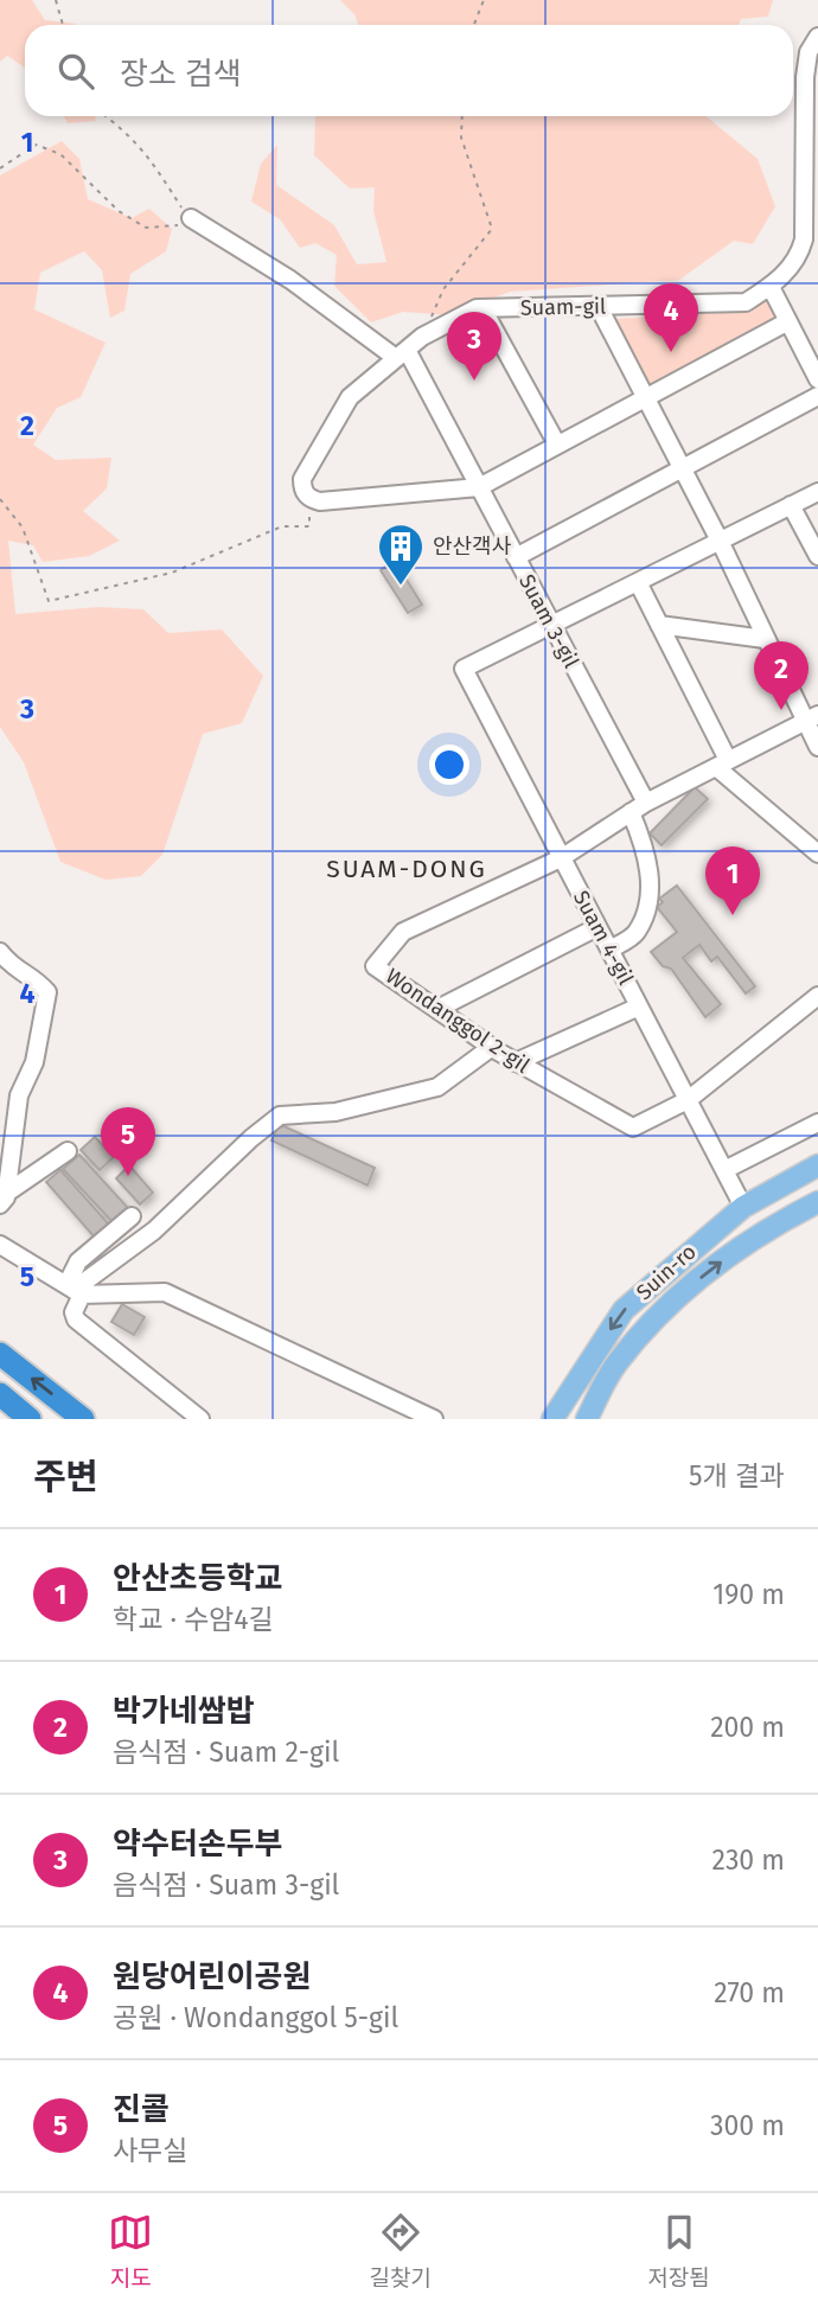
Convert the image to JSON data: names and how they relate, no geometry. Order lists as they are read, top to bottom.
{
  "streets": {
    "main road": ["Suin-ro"],
    "street": [
      "Suam-gil",
      "Suam 3-gil",
      "Suam 4-gil",
      "Wondanggol 2-gil"
    ]
  },
  "crossings": [
    ["Suam-gil", "Suam 3-gil"],
    ["Suam 3-gil", "Suam 4-gil"],
    ["Suam 3-gil", "Wondanggol 2-gil"],
    ["Suam 4-gil", "Wondanggol 2-gil"],
    ["Suam 4-gil", "Suin-ro"]
  ],
  "districts": ["SUAM-DONG"],
  "places": {
    "building": ["안산객사"]
  },
  "page": {
    "search": "장소 검색",
    "pins": [
      "4",
      "3",
      "2",
      "1",
      "5"
    ],
    "heading": ["주변", "5개 결과"],
    "list": [
      {
        "mark": "1",
        "name": "안산초등학교",
        "note": "학교 · 수암4길",
        "value": "190 m"
      },
      {
        "mark": "2",
        "name": "박가네쌈밥",
        "note": "음식점 · Suam 2-gil",
        "value": "200 m"
      },
      {
        "mark": "3",
        "name": "약수터손두부",
        "note": "음식점 · Suam 3-gil",
        "value": "230 m"
      },
      {
        "mark": "4",
        "name": "원당어린이공원",
        "note": "공원 · Wondanggol 5-gil",
        "value": "270 m"
      },
      {
        "mark": "5",
        "name": "진콜",
        "note": "사무실",
        "value": "300 m"
      }
    ],
    "nav": ["지도", "길찾기", "저장됨"]
  },
  "grid": {
    "rows": [
      "1",
      "2",
      "3",
      "4",
      "5"
    ]
  }
}
